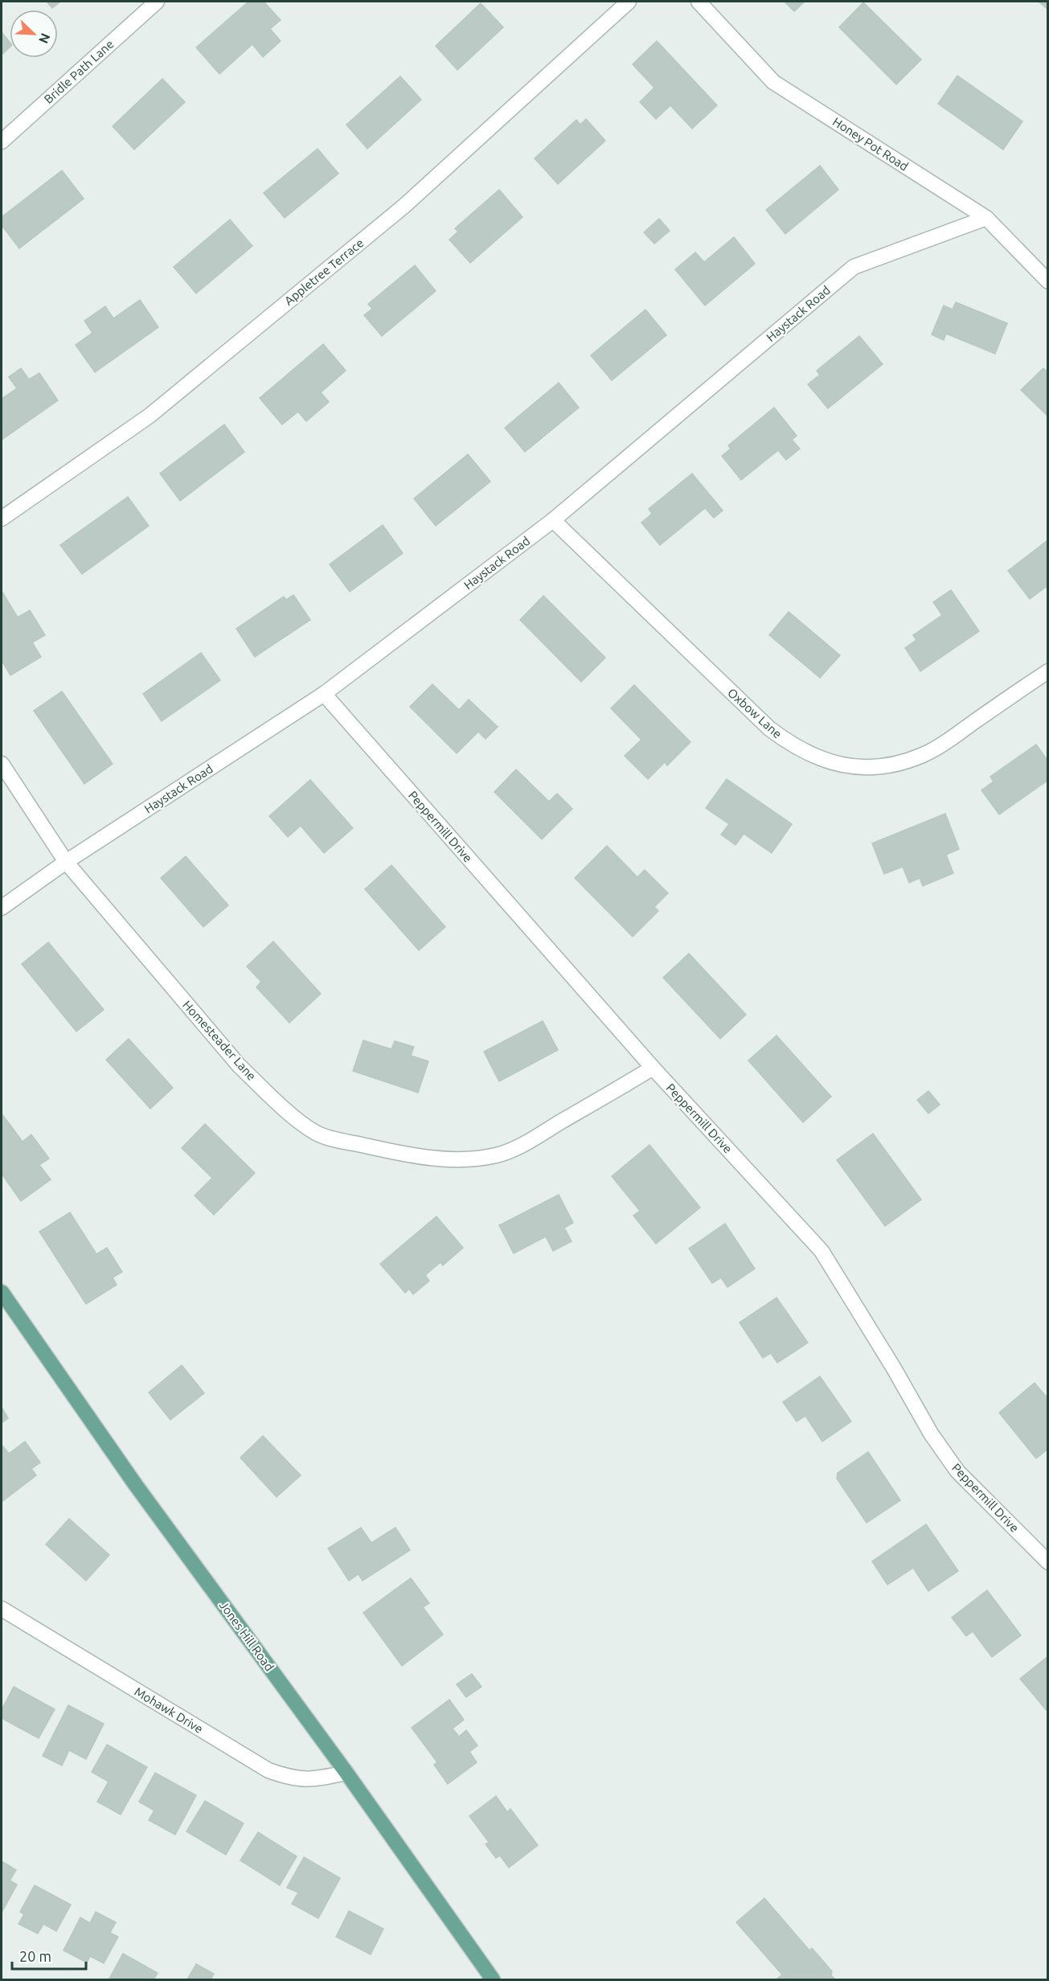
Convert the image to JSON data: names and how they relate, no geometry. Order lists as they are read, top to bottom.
{
  "streets": {
    "main road": ["Jones Hill Road"],
    "street": [
      "Bridle Path Lane",
      "Honey Pot Road",
      "Appletree Terrace",
      "Haystack Road",
      "Oxbow Lane",
      "Peppermill Drive",
      "Homesteader Lane",
      "Mohawk Drive"
    ]
  },
  "crossings": [
    ["Honey Pot Road", "Haystack Road"],
    ["Haystack Road", "Oxbow Lane"],
    ["Haystack Road", "Peppermill Drive"],
    ["Haystack Road", "Homesteader Lane"],
    ["Peppermill Drive", "Homesteader Lane"],
    ["Jones Hill Road", "Mohawk Drive"]
  ],
  "scale_bar": "20 m",
  "north": "bottom right"
}
